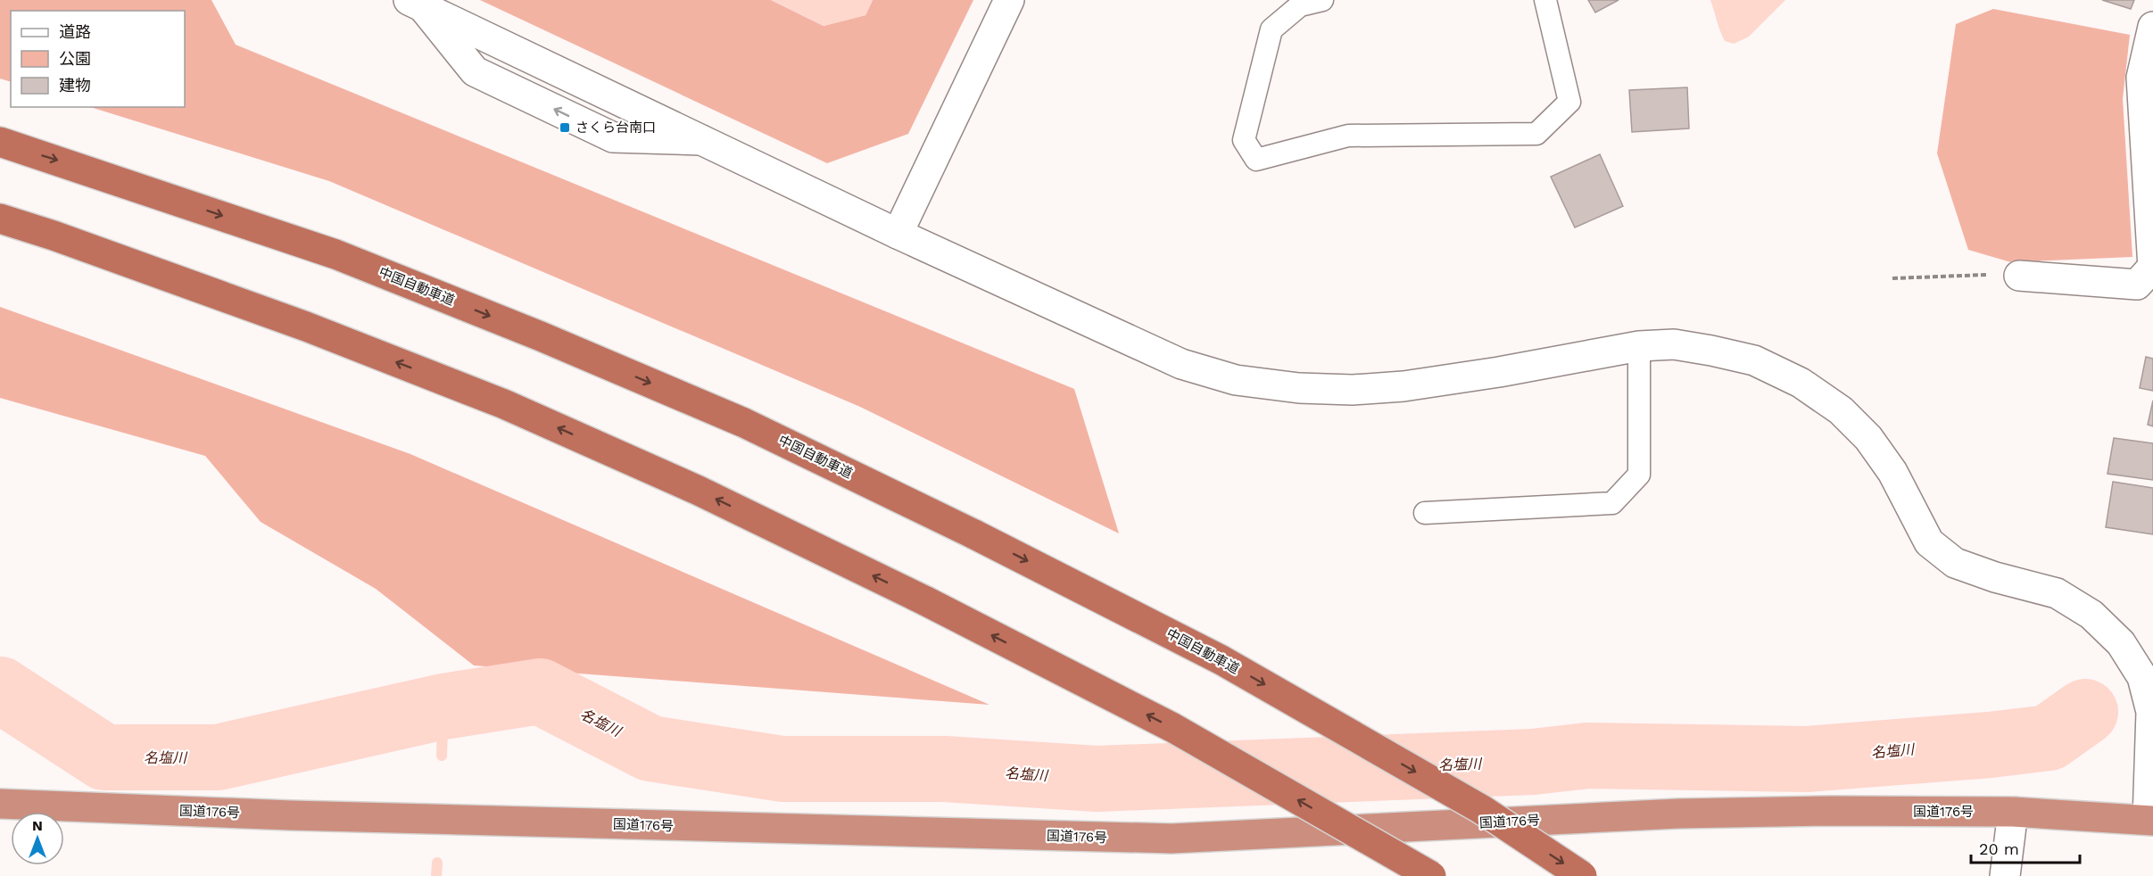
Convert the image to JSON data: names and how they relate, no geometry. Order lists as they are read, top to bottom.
{
  "streets": {
    "highway": ["中国自動車道", "国道176号"]
  },
  "water": ["名塩川"],
  "places": {
    "transit": ["さくら台南口"]
  },
  "legend": ["道路", "公園", "建物"],
  "scale_bar": "20 m",
  "north": "top"
}
